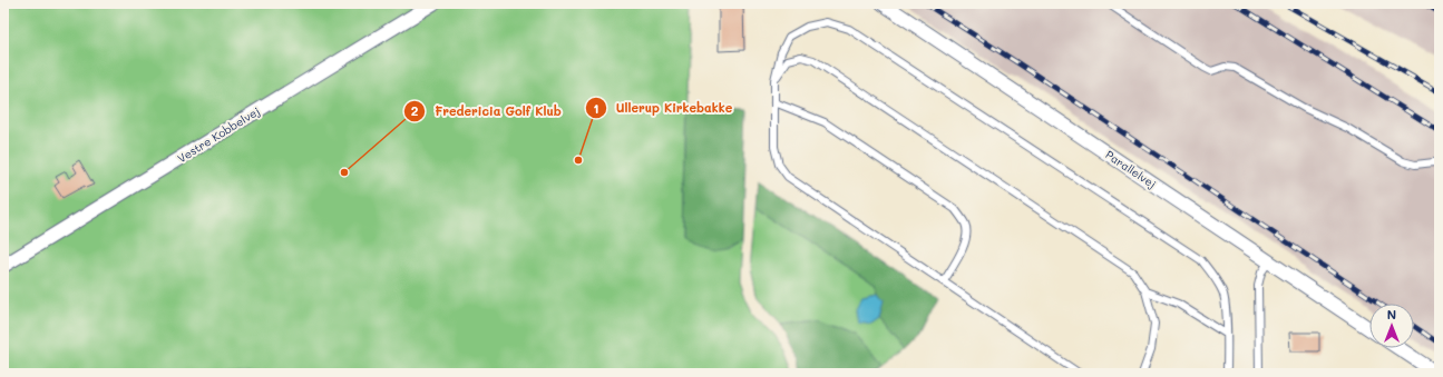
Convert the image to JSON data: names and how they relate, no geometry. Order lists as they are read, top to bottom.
{
  "streets": {
    "street": ["Vestre Kobbelvej", "Parallelvej"]
  },
  "places": ["Ullerup Kirkebakke", "Fredericia Golf Klub"],
  "north": "top"
}
